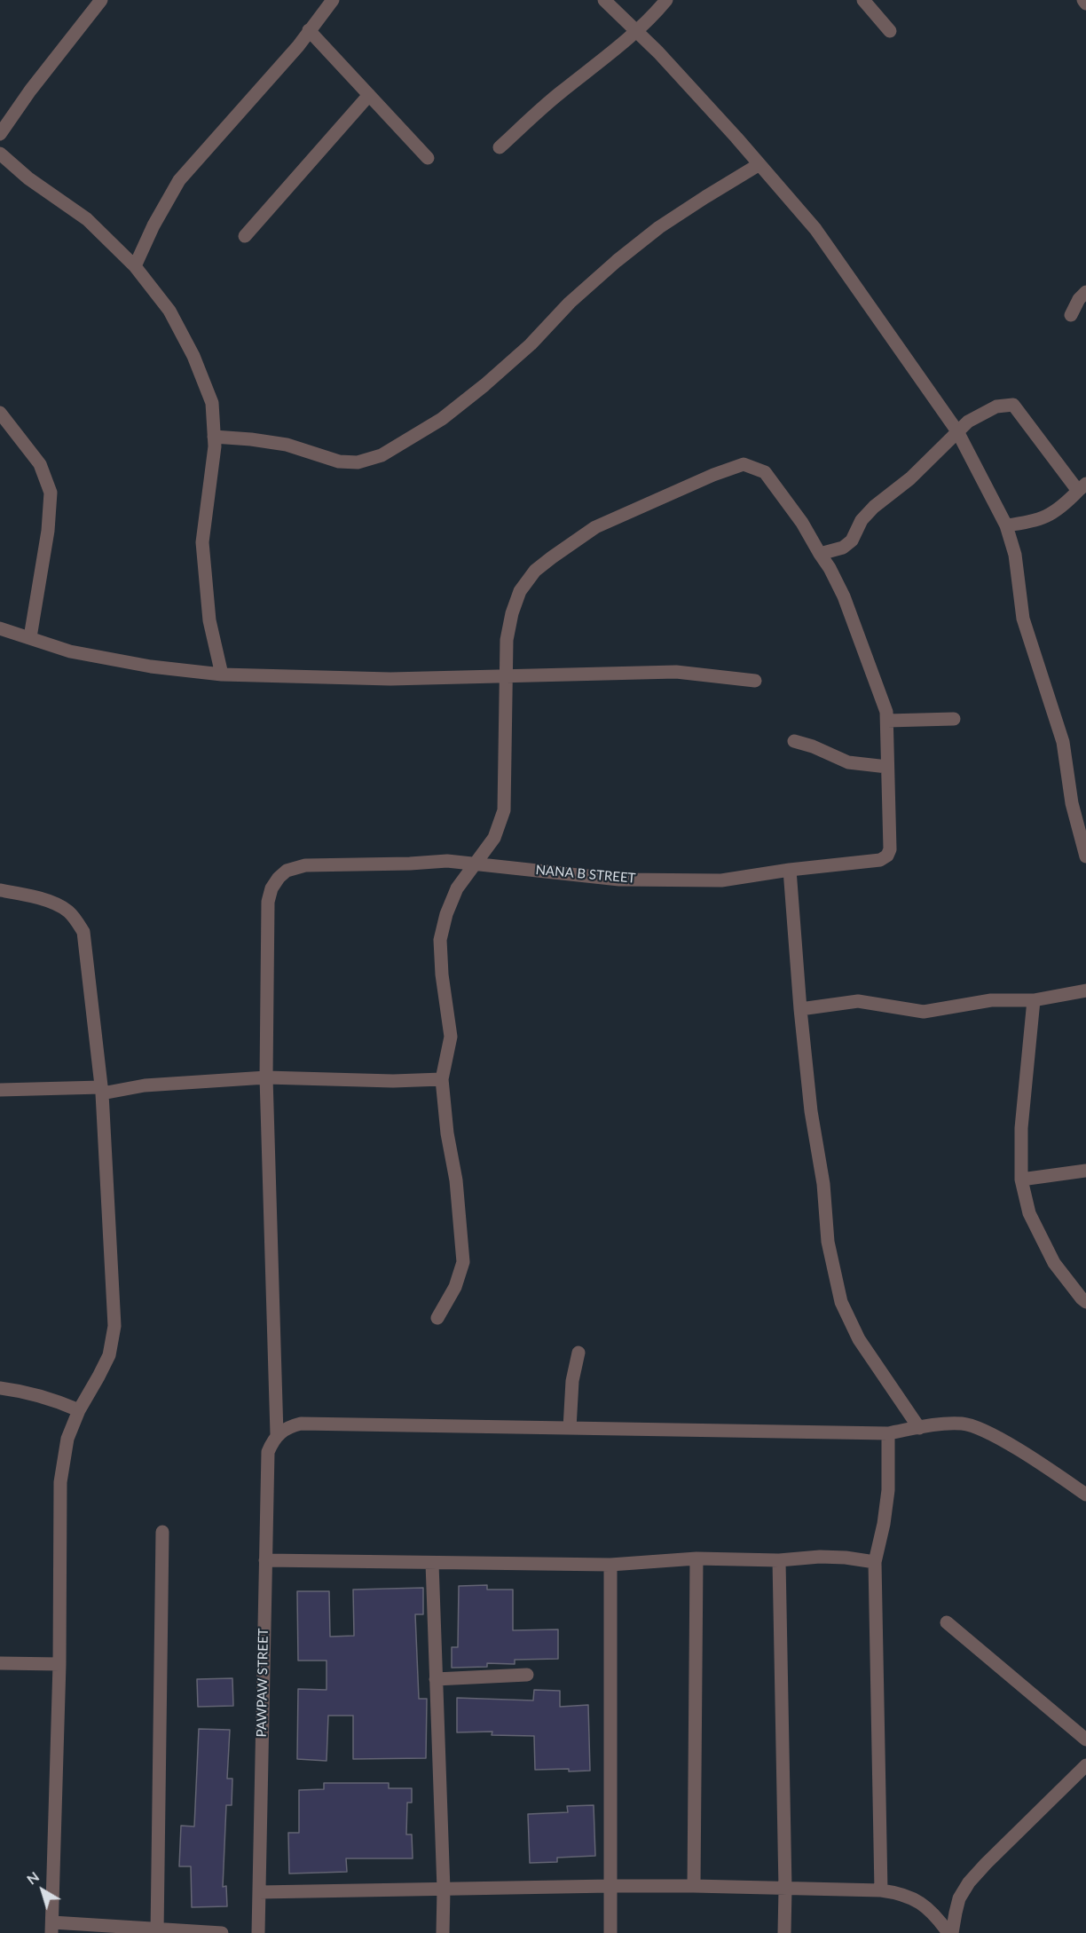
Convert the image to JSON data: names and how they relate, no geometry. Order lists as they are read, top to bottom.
{
  "streets": {
    "street": ["NANA B STREET", "PAWPAW STREET"]
  },
  "north": "top left"
}
